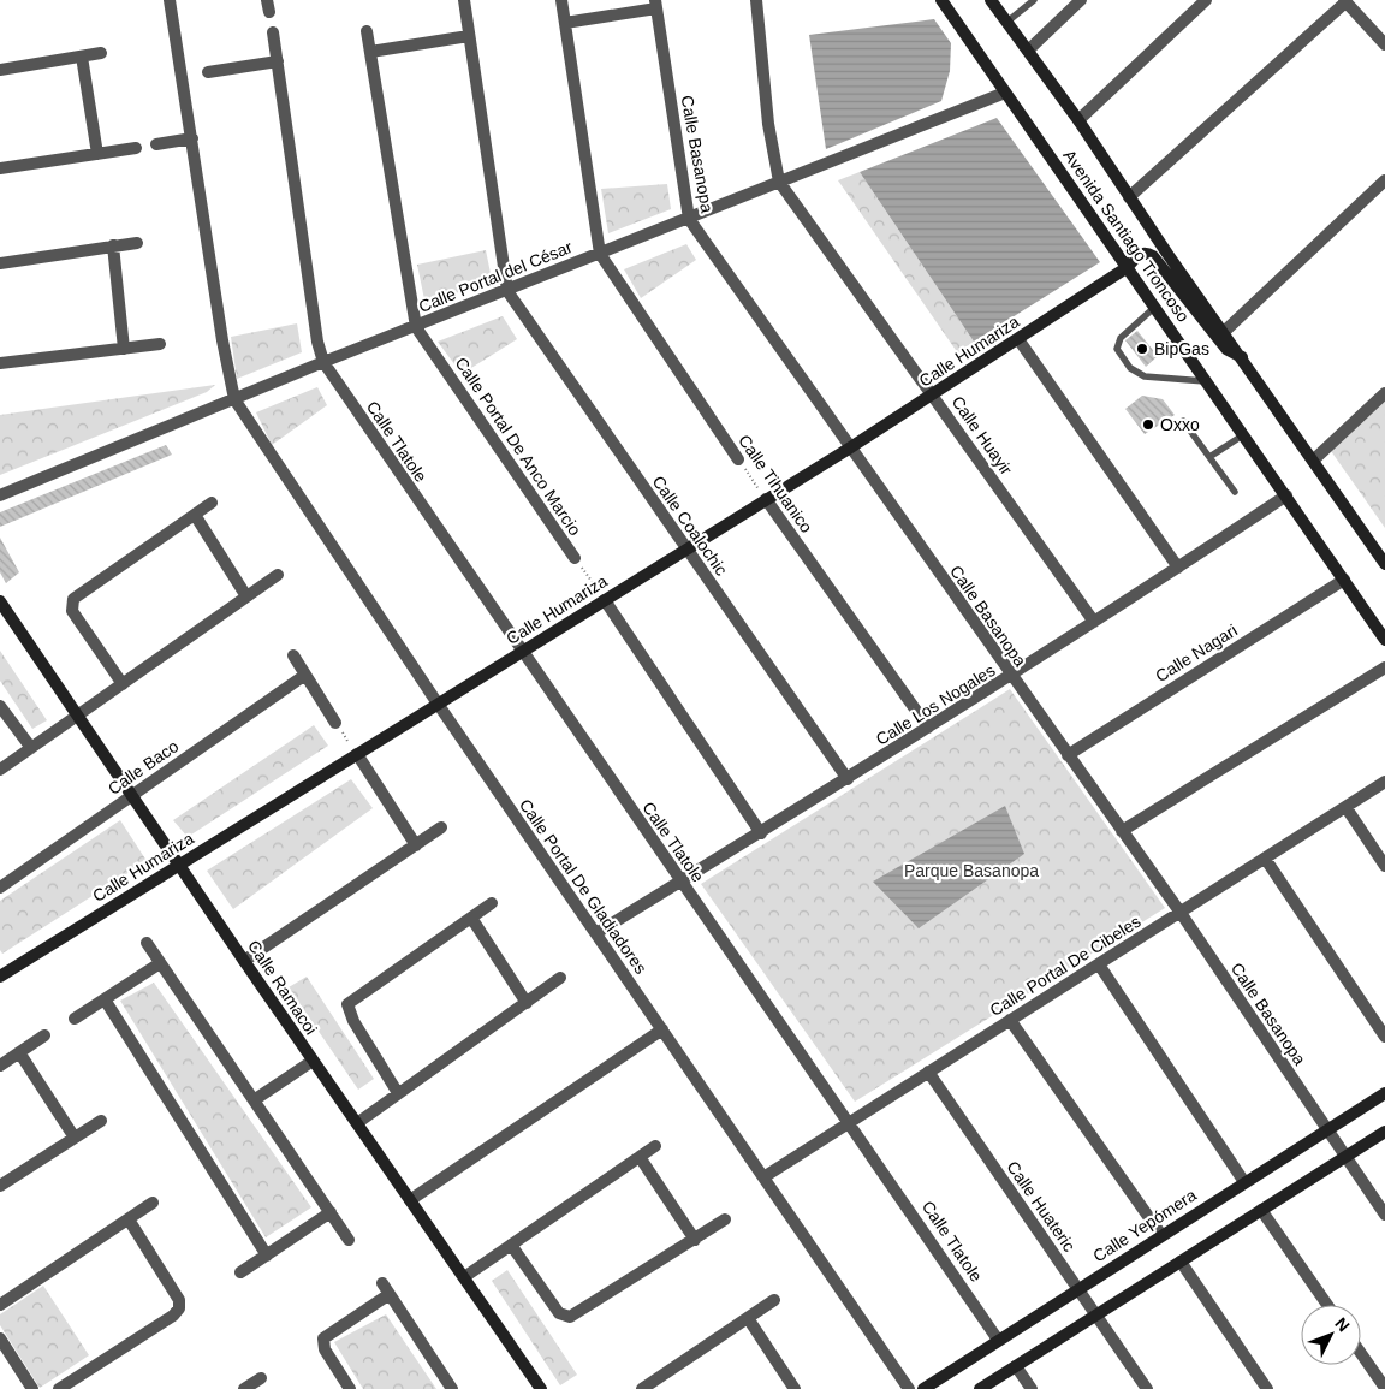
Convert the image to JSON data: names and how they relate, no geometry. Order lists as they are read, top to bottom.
{
  "streets": {
    "main road": [
      "Avenida Santiago Troncoso",
      "Calle Humariza",
      "Calle Ramacoi",
      "Calle Yepómera"
    ],
    "street": [
      "Calle Basanopa",
      "Calle Portal del César",
      "Calle Huayir",
      "Calle Tlatole",
      "Calle Portal De Anco Marcio",
      "Calle Tihuanico",
      "Calle Coalochic",
      "Calle Nagari",
      "Calle Los Nogales",
      "Calle Baco",
      "Calle Portal De Gladiadores",
      "Calle Portal De Cibeles",
      "Calle Huateric"
    ]
  },
  "crossings": [
    ["Calle Basanopa", "Calle Portal del César"],
    ["Calle Basanopa", "Calle Humariza"],
    ["Calle Basanopa", "Calle Nagari"],
    ["Calle Basanopa", "Calle Los Nogales"],
    ["Calle Basanopa", "Calle Portal De Cibeles"],
    ["Calle Basanopa", "Calle Yepómera"],
    ["Avenida Santiago Troncoso", "Calle Portal del César"],
    ["Avenida Santiago Troncoso", "Calle Humariza"],
    ["Avenida Santiago Troncoso", "Calle Nagari"],
    ["Avenida Santiago Troncoso", "Calle Los Nogales"],
    ["Calle Portal del César", "Calle Huayir"],
    ["Calle Portal del César", "Calle Tlatole"],
    ["Calle Portal del César", "Calle Portal De Anco Marcio"],
    ["Calle Portal del César", "Calle Tihuanico"],
    ["Calle Portal del César", "Calle Coalochic"],
    ["Calle Portal del César", "Calle Portal De Gladiadores"],
    ["Calle Humariza", "Calle Huayir"],
    ["Calle Humariza", "Calle Tlatole"],
    ["Calle Humariza", "Calle Portal De Anco Marcio"],
    ["Calle Humariza", "Calle Tihuanico"],
    ["Calle Humariza", "Calle Coalochic"],
    ["Calle Humariza", "Calle Portal De Gladiadores"],
    ["Calle Humariza", "Calle Ramacoi"],
    ["Calle Huayir", "Calle Los Nogales"],
    ["Calle Tlatole", "Calle Los Nogales"],
    ["Calle Tlatole", "Calle Portal De Cibeles"],
    ["Calle Tlatole", "Calle Yepómera"],
    ["Calle Tihuanico", "Calle Los Nogales"],
    ["Calle Coalochic", "Calle Los Nogales"],
    ["Calle Los Nogales", "Calle Portal De Gladiadores"],
    ["Calle Baco", "Calle Ramacoi"],
    ["Calle Portal De Gladiadores", "Calle Portal De Cibeles"],
    ["Calle Portal De Cibeles", "Calle Huateric"],
    ["Calle Huateric", "Calle Yepómera"]
  ],
  "parks": ["Parque Basanopa"],
  "places": ["BipGas", "Oxxo"],
  "north": "top right"
}
